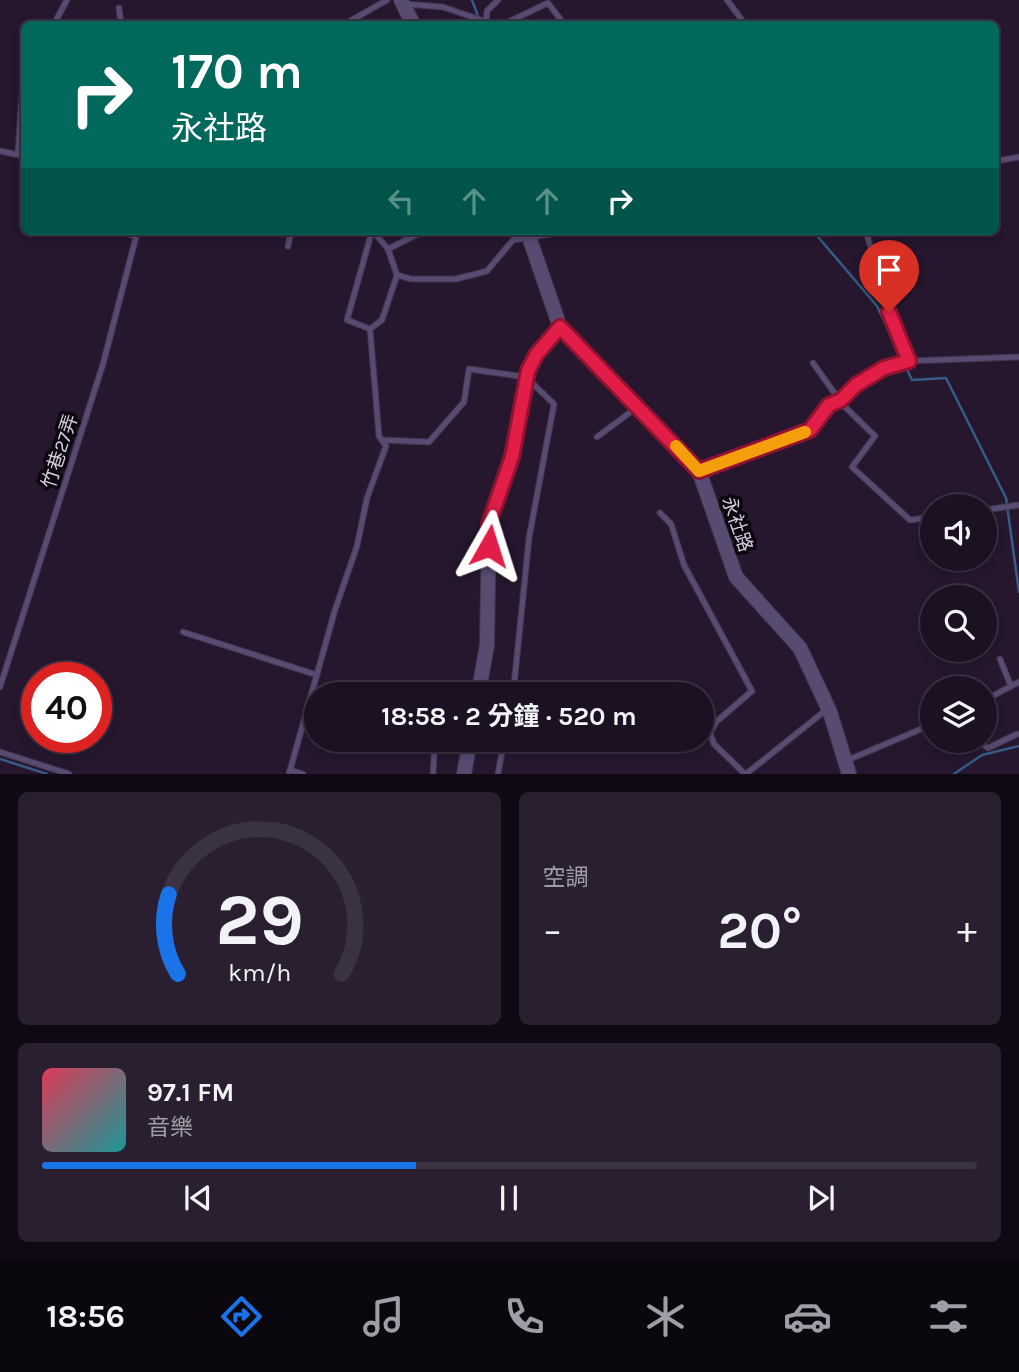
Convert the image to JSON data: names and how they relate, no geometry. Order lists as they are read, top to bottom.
{
  "streets": {
    "street": ["永社路"],
    "lane": ["竹巷27弄"]
  },
  "page": {
    "turn": ["170 m", "永社路"],
    "limit": "40",
    "trip": "18:58 · 2 分鐘 · 520 m",
    "tile": "空調",
    "heat": ["−", "20°", "+"],
    "song": ["97.1 FM", "音樂"],
    "tabs": "18:56",
    "gauge": ["29", "km/h"]
  }
}
